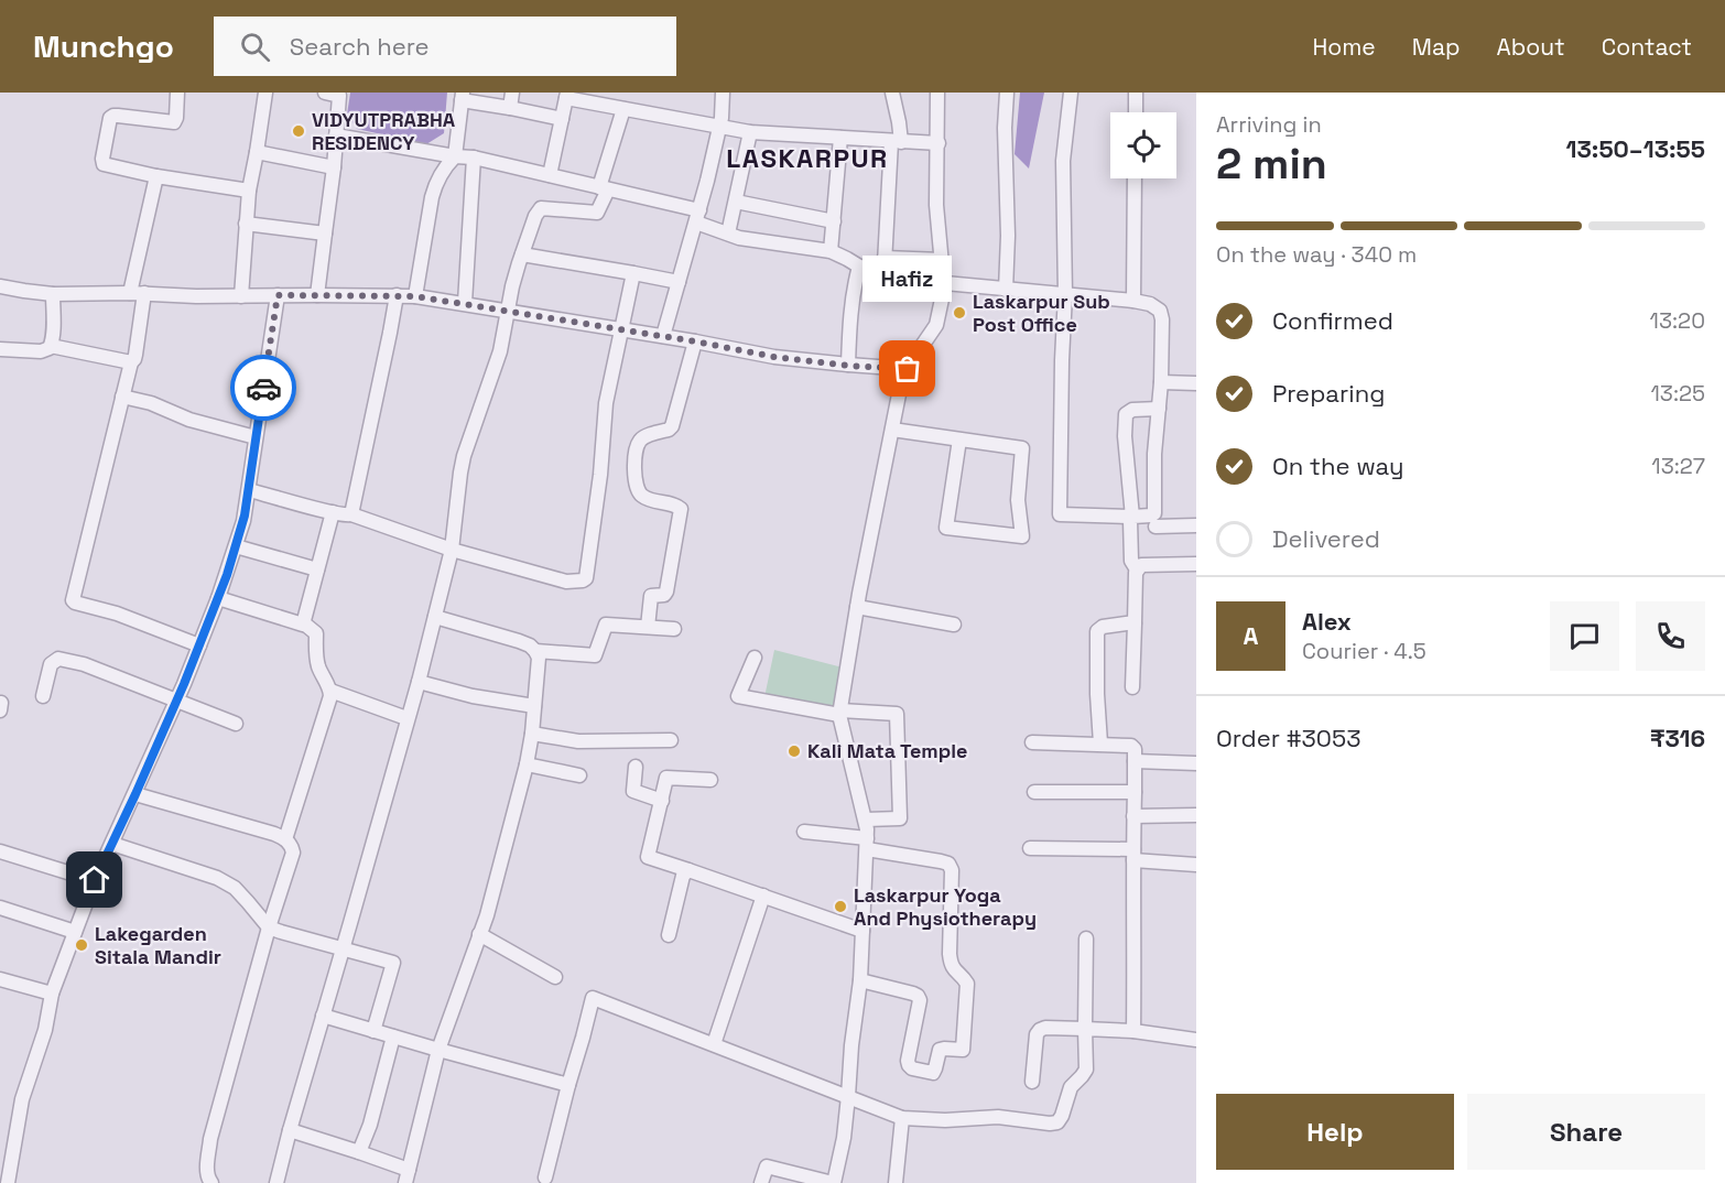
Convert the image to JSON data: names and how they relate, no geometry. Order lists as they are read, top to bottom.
{
  "districts": ["LASKARPUR"],
  "places": [
    "VIDYUTPRABHA RESIDENCY",
    "Laskarpur Sub Post Office",
    "Hafiz",
    "Kali Mata Temple",
    "Laskarpur Yoga And Physiotherapy",
    "Lakegarden Sitala Mandir"
  ],
  "page": {
    "header": "Munchgo",
    "search": "Search here",
    "nav": [
      "Home",
      "Map",
      "About",
      "Contact"
    ],
    "heading": ["2 min", "Arriving in", "13:50–13:55"],
    "panel": [
      "Alex",
      "Courier · 4.5",
      "Order #3053",
      "₹316"
    ],
    "bar": "On the way · 340 m",
    "bubble": "Hafiz",
    "list": [
      ["Confirmed", "13:20"],
      ["Preparing", "13:25"],
      ["On the way", "13:27"],
      "Delivered"
    ],
    "round": "A",
    "buttons": ["Help", "Share"]
  }
}
